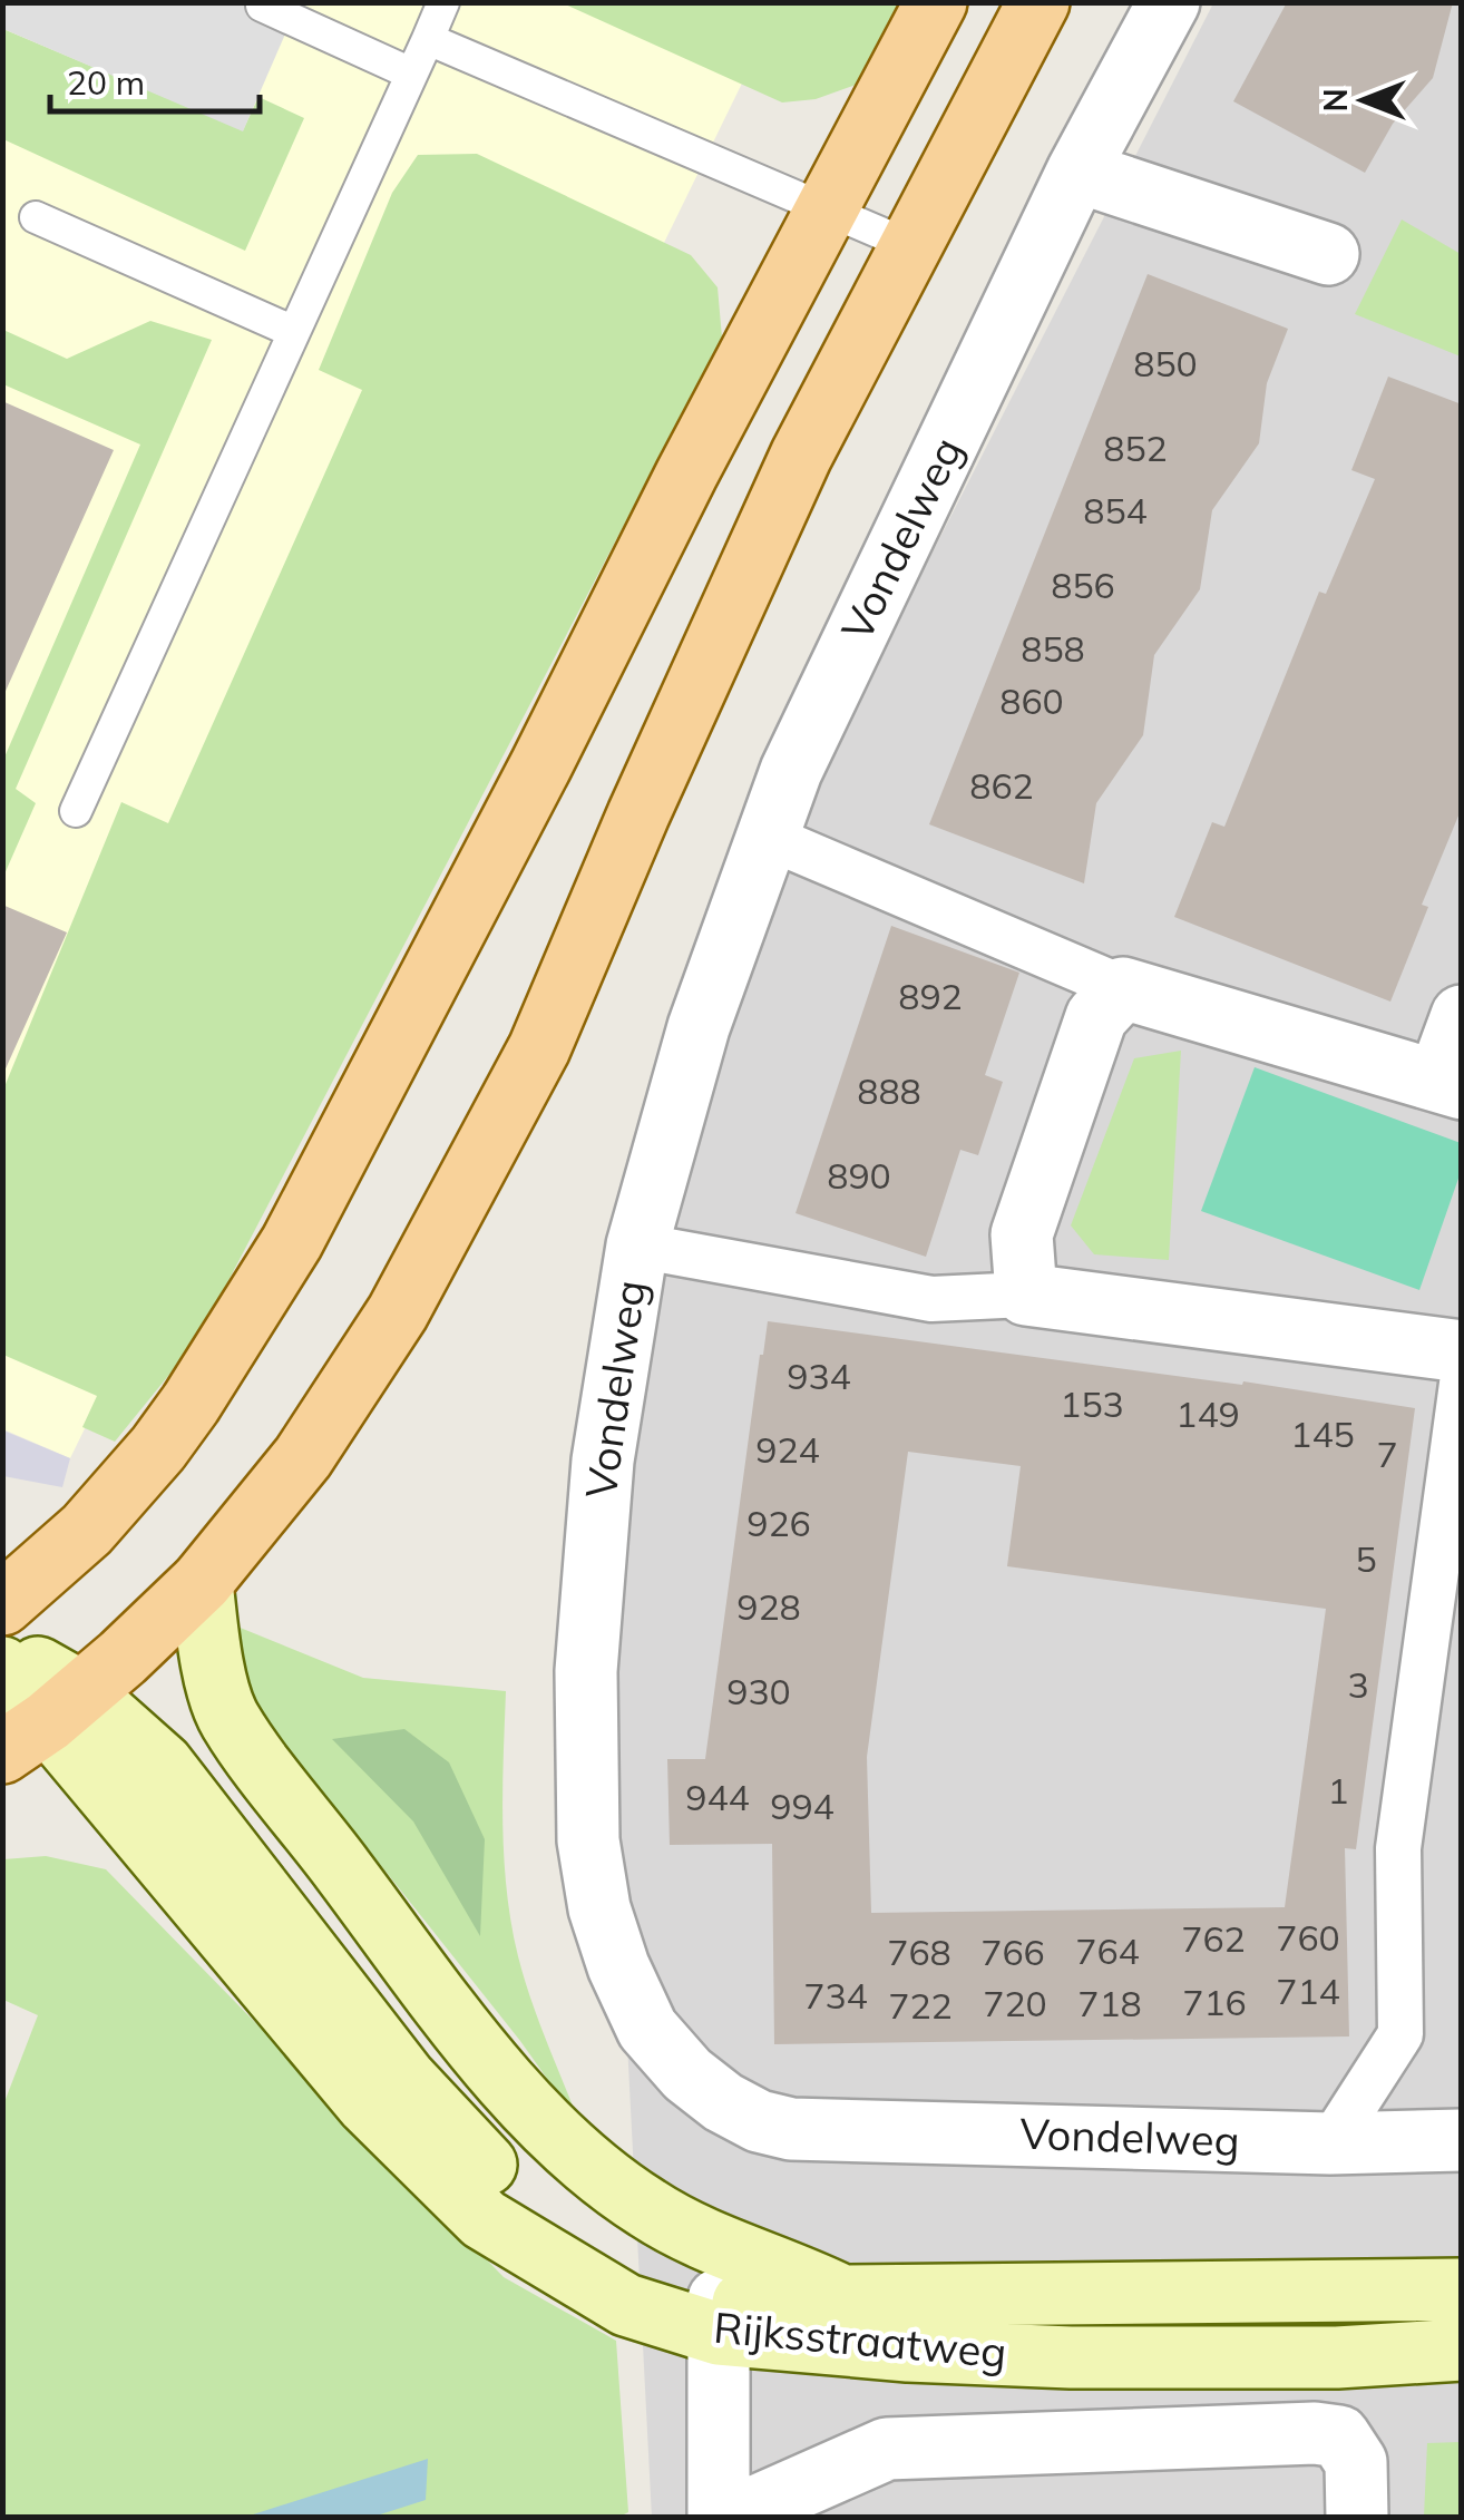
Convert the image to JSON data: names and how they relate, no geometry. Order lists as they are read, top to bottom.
{
  "streets": {
    "main road": ["Rijksstraatweg"],
    "street": ["Vondelweg"]
  },
  "house_numbers": [
    "850",
    "852",
    "854",
    "856",
    "858",
    "860",
    "862",
    "892",
    "888",
    "890",
    "934",
    "153",
    "149",
    "145",
    "924",
    "7",
    "926",
    "5",
    "928",
    "3",
    "930",
    "1",
    "944",
    "994",
    "760",
    "762",
    "764",
    "768",
    "766",
    "714",
    "734",
    "716",
    "720",
    "718",
    "722"
  ],
  "scale_bar": "20 m",
  "north": "left"
}
